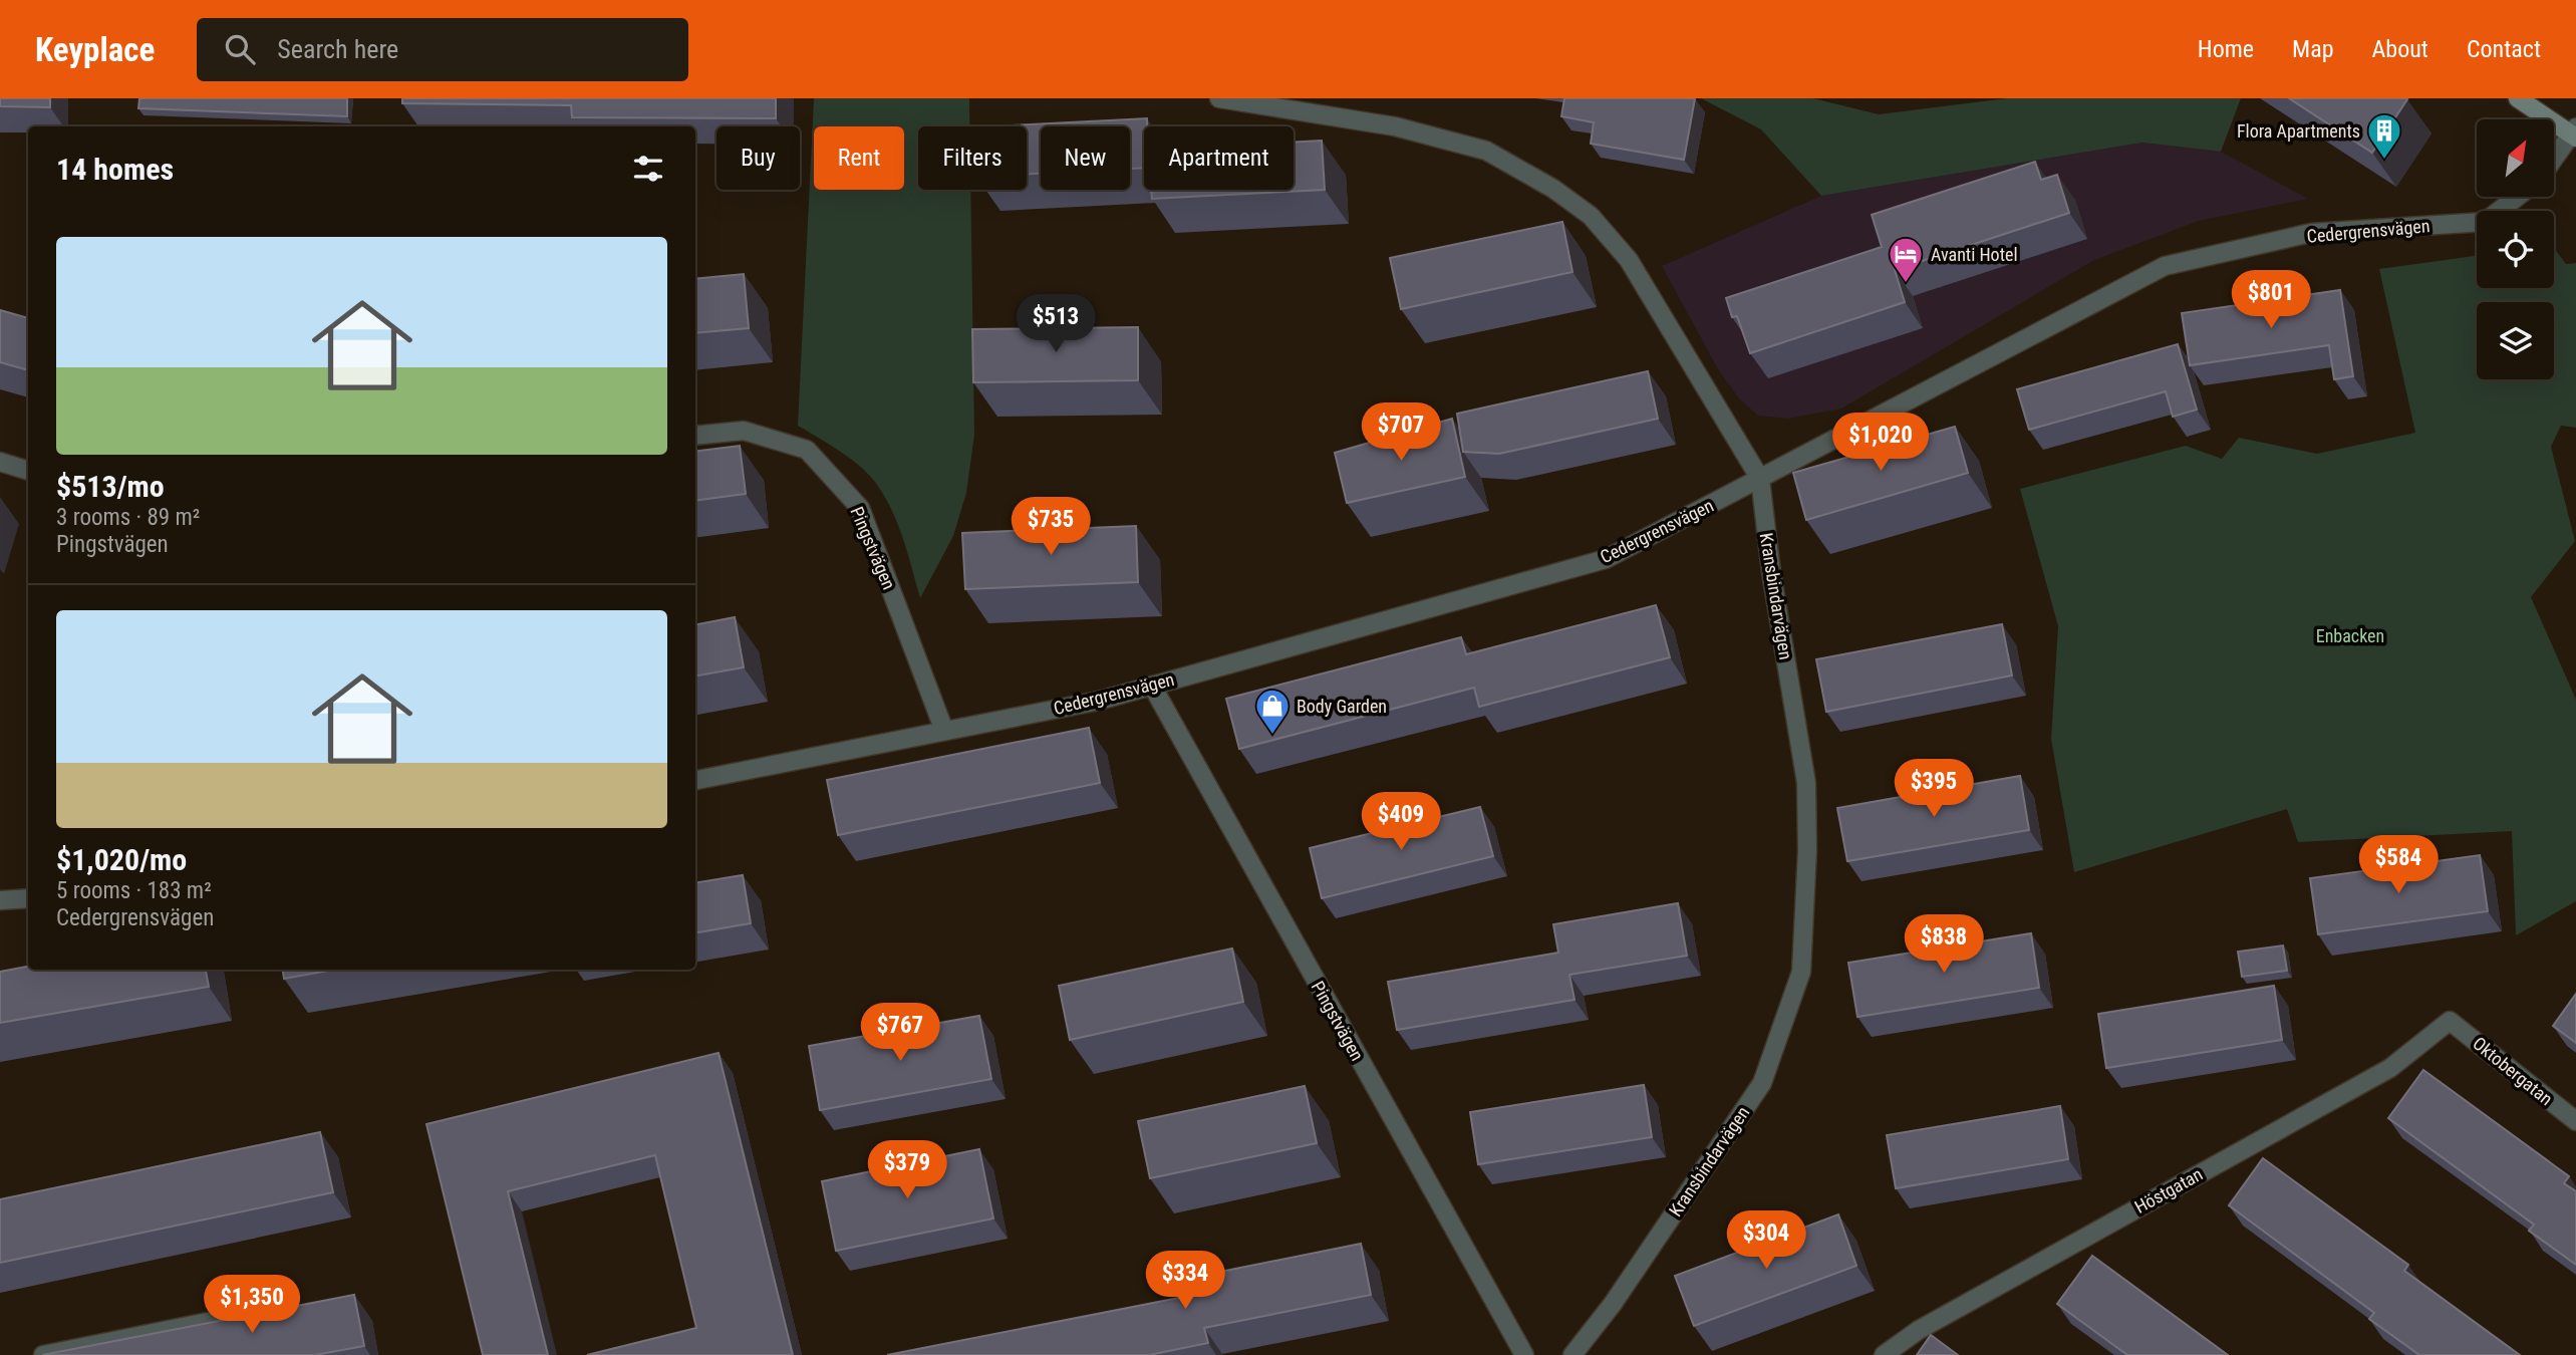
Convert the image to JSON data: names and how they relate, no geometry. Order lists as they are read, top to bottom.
{
  "streets": {
    "street": [
      "Cedergrensvägen",
      "Pingstvägen",
      "Kransbindarvägen",
      "Oktobergatan",
      "Höstgatan"
    ]
  },
  "crossings": [
    ["Cedergrensvägen", "Pingstvägen"],
    ["Cedergrensvägen", "Kransbindarvägen"],
    ["Oktobergatan", "Höstgatan"]
  ],
  "parks": ["Enbacken"],
  "places": {
    "building": ["Flora Apartments"],
    "hotel": ["Avanti Hotel"],
    "shop": ["Body Garden"]
  },
  "north": "top right",
  "page": {
    "header": "Keyplace",
    "search": "Search here",
    "nav": [
      "Home",
      "Map",
      "About",
      "Contact"
    ],
    "chip": [
      "Buy",
      "Rent",
      "Filters",
      "New",
      "Apartment"
    ],
    "heading": "14 homes",
    "list": [
      {
        "name": "$513/mo",
        "note": "3 rooms · 89 m² · Pingstvägen"
      },
      {
        "name": "$1,020/mo",
        "note": "5 rooms · 183 m² · Cedergrensvägen"
      }
    ],
    "price": [
      "$801",
      "$513",
      "$707",
      "$1,020",
      "$735",
      "$395",
      "$409",
      "$584",
      "$838",
      "$767",
      "$379",
      "$304",
      "$334",
      "$1,350"
    ]
  }
}
